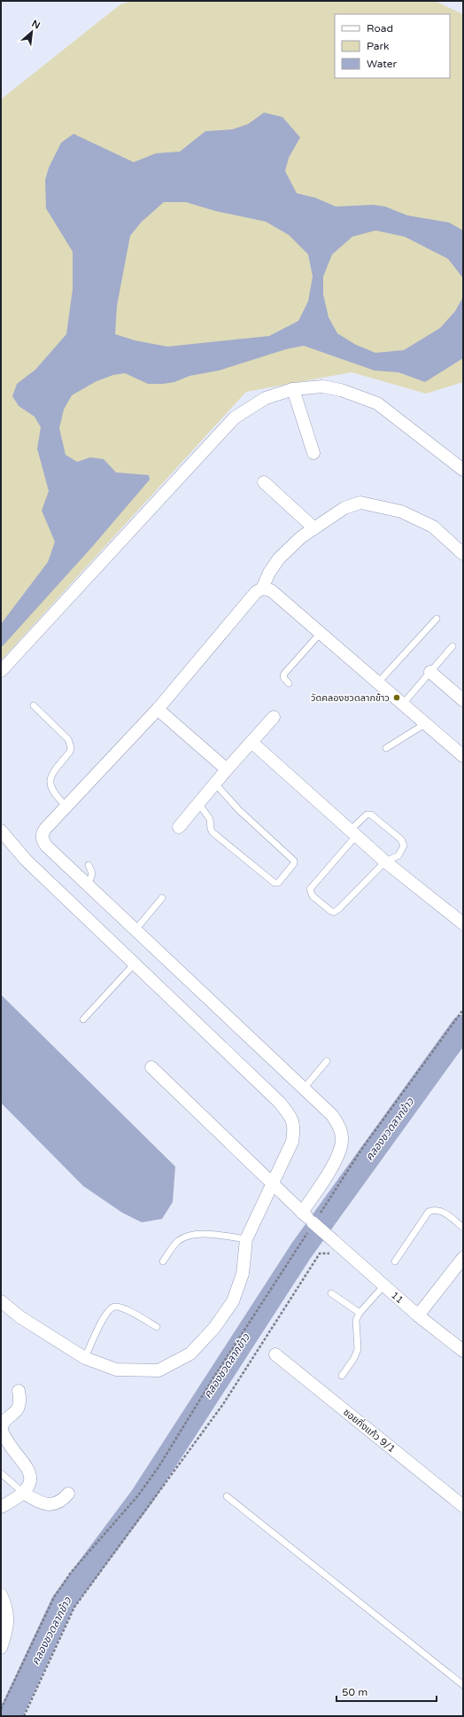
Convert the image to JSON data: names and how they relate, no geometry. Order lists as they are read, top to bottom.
{
  "streets": {
    "street": ["11", "ซอยกิ่งแก้ว 9/1"]
  },
  "water": ["คลองชวดลากข้าว"],
  "places": ["วัดคลองชวดลากข้าว"],
  "legend": ["Road", "Park", "Water"],
  "scale_bar": "50 m",
  "north": "top right"
}
